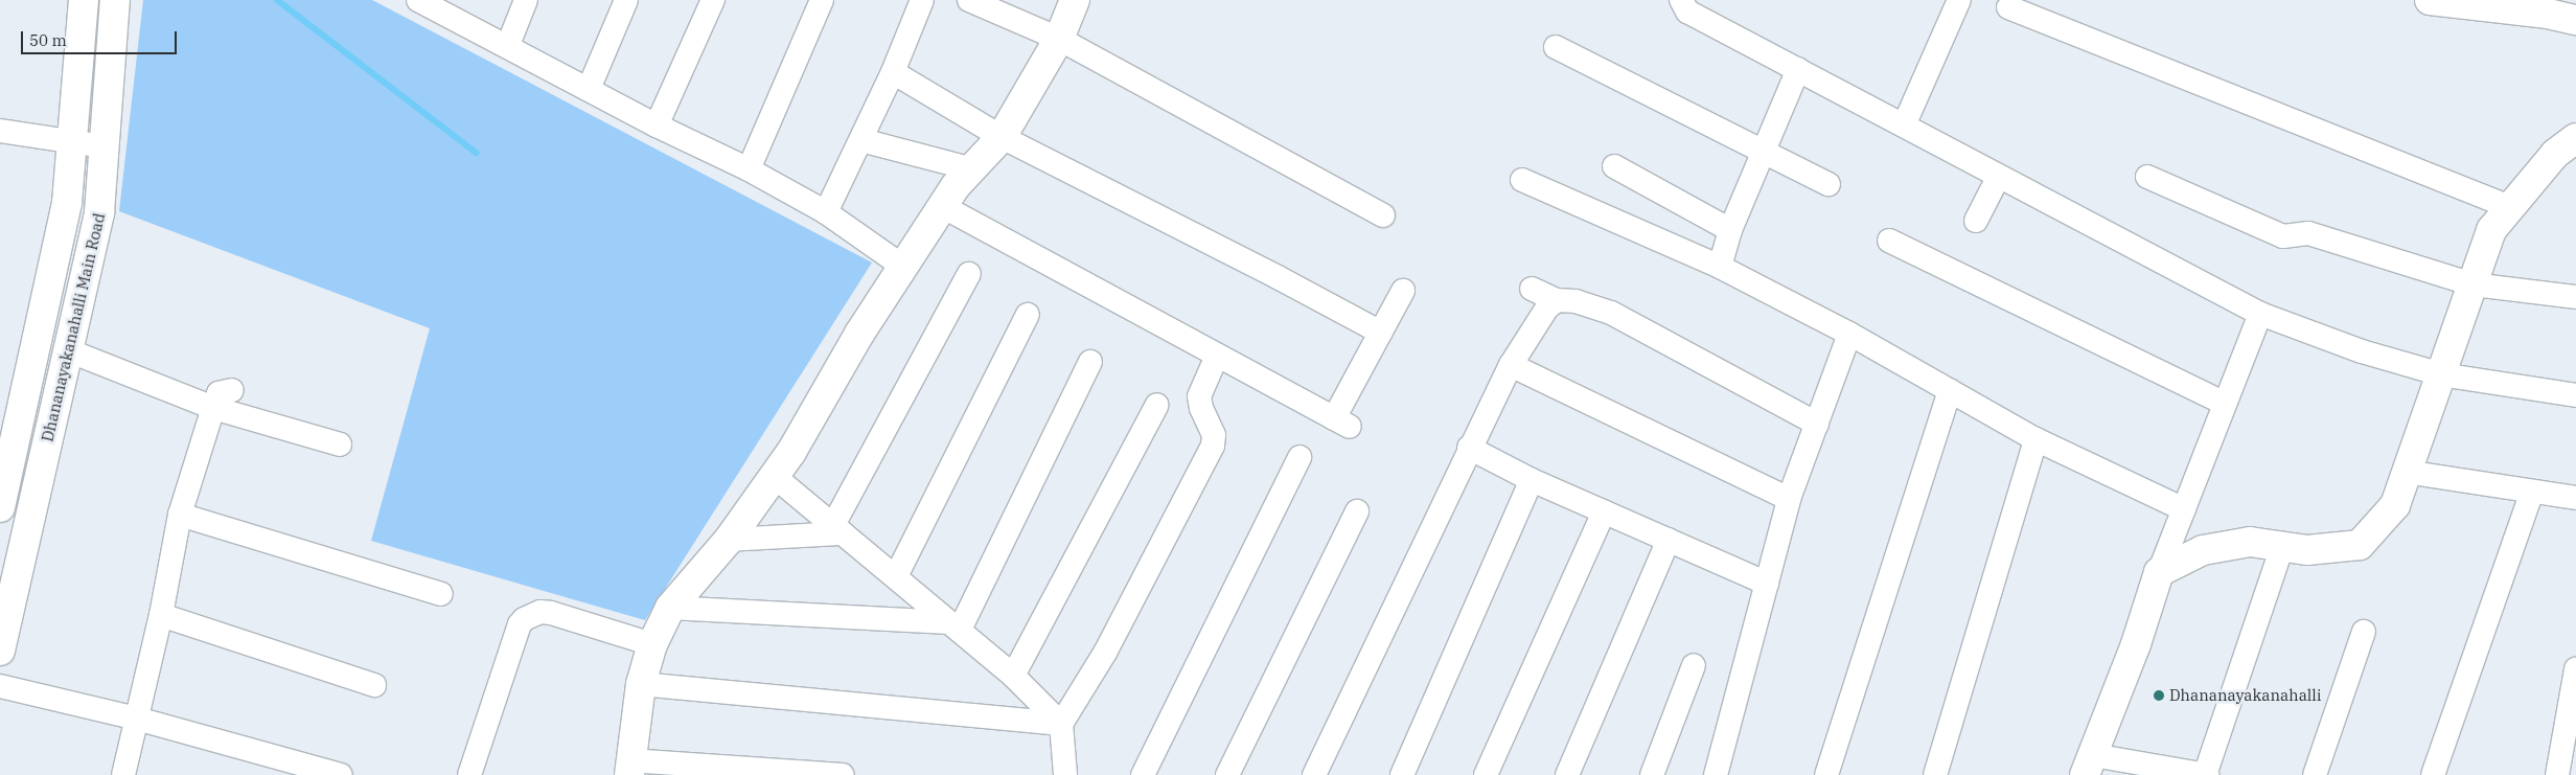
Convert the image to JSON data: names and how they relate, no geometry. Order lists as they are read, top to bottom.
{
  "streets": {
    "street": ["Dhananayakanahalli Main Road"]
  },
  "places": ["Dhananayakanahalli"],
  "scale_bar": "50 m"
}
